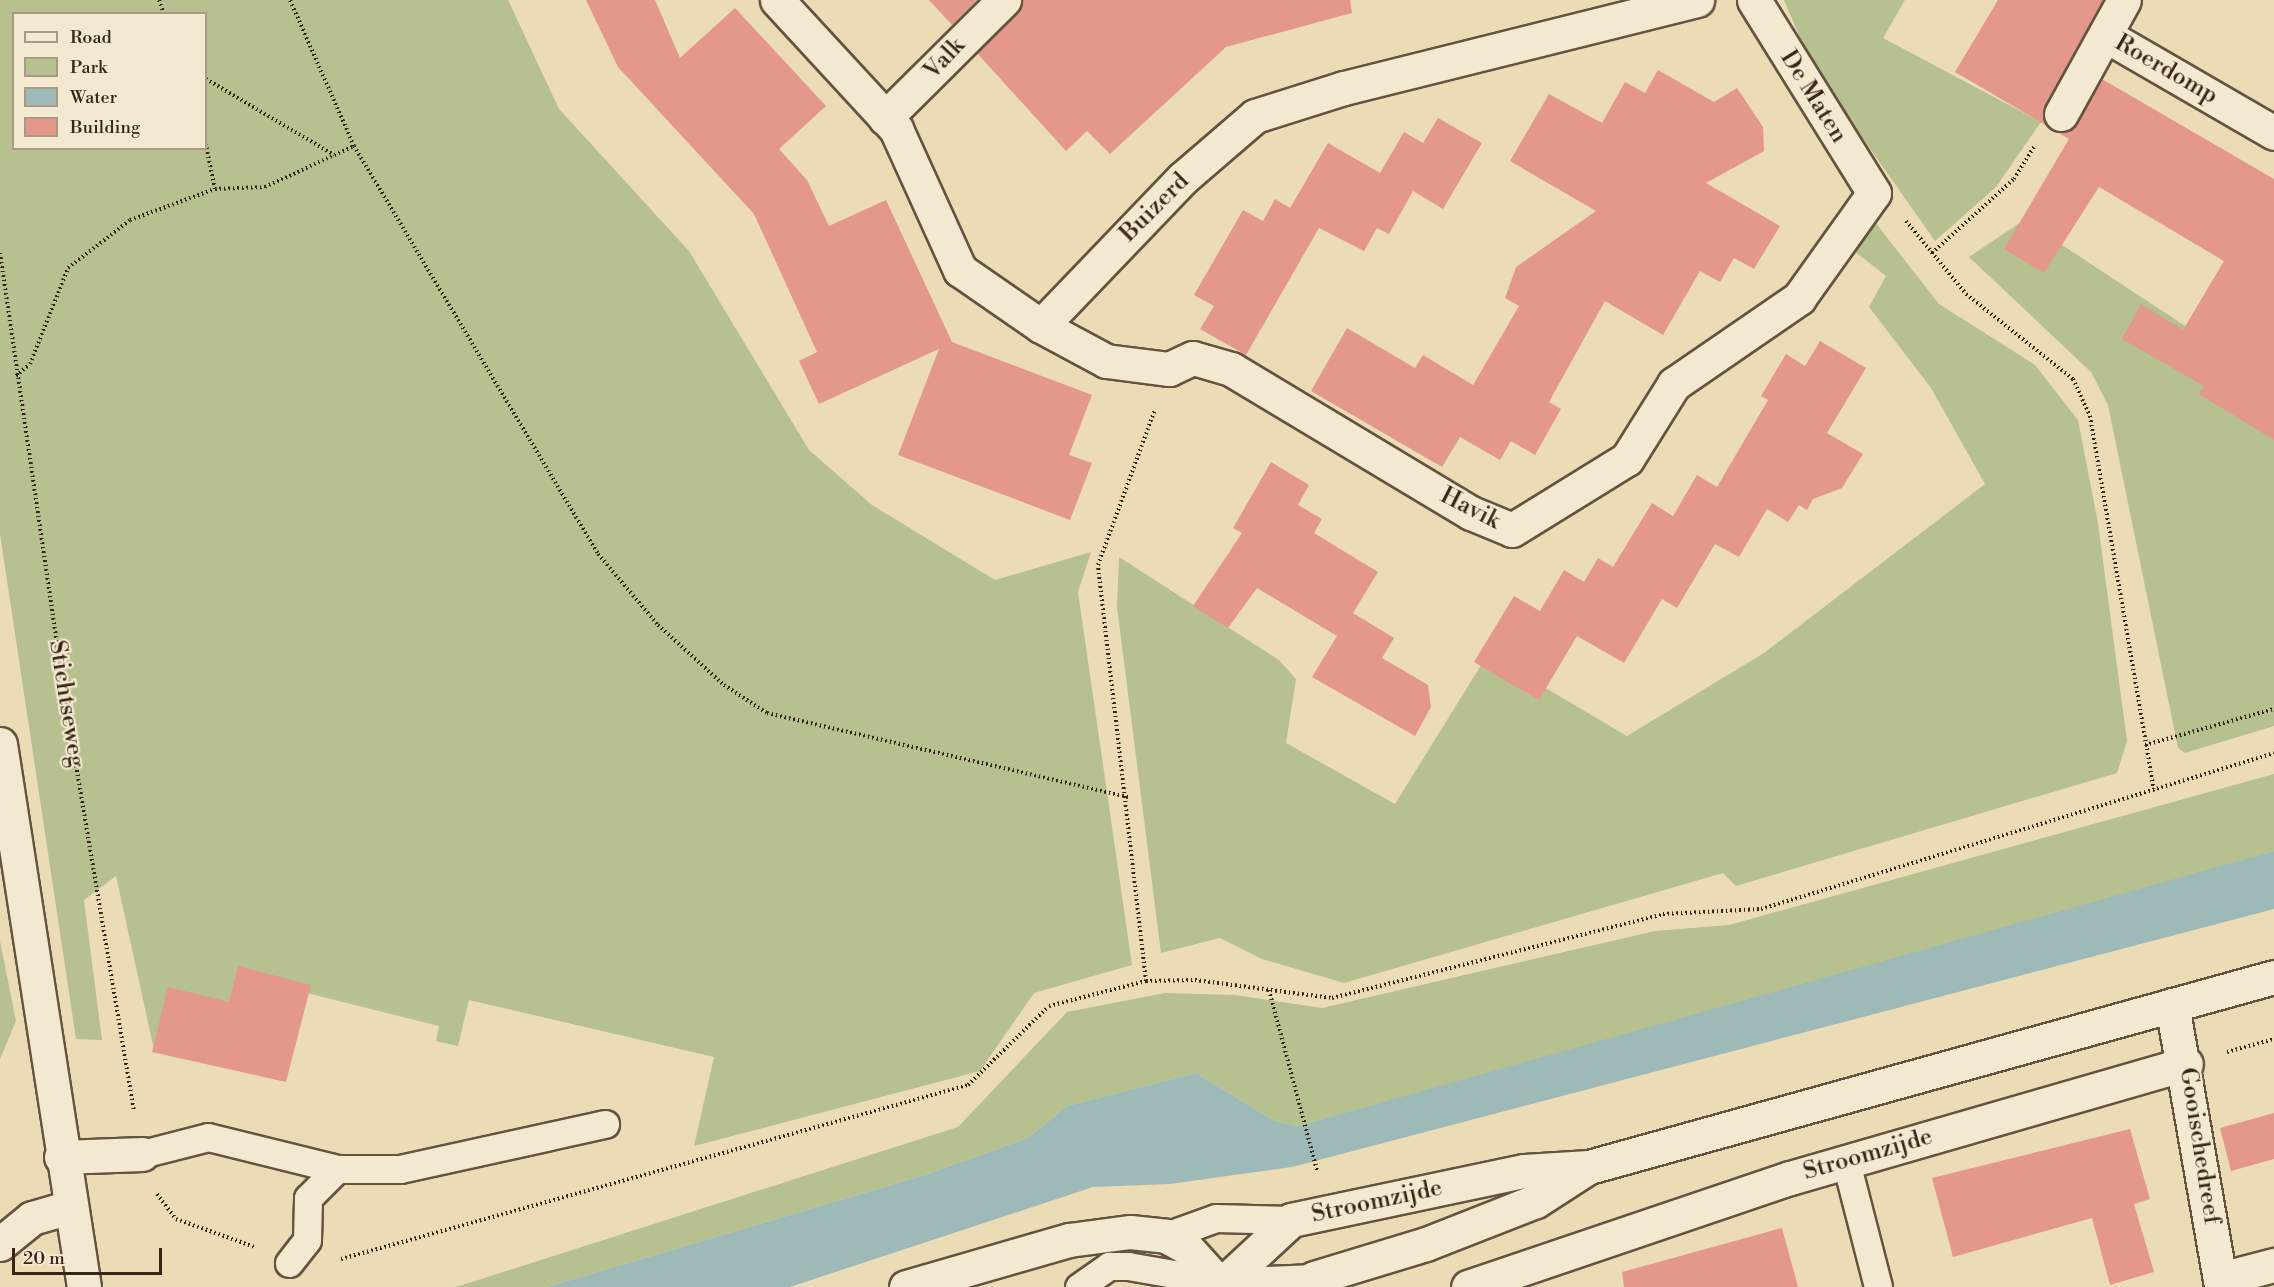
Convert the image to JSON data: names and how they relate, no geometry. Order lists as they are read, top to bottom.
{
  "streets": {
    "street": [
      "Valk",
      "Roerdomp",
      "De Maten",
      "Buizerd",
      "Havik",
      "Gooischedreef",
      "Stroomzijde"
    ],
    "path": ["Stichtseweg"]
  },
  "crossings": [
    ["De Maten", "Havik"],
    ["Buizerd", "Havik"],
    ["Gooischedreef", "Stroomzijde"]
  ],
  "legend": [
    "Road",
    "Park",
    "Water",
    "Building"
  ],
  "scale_bar": "20 m"
}
